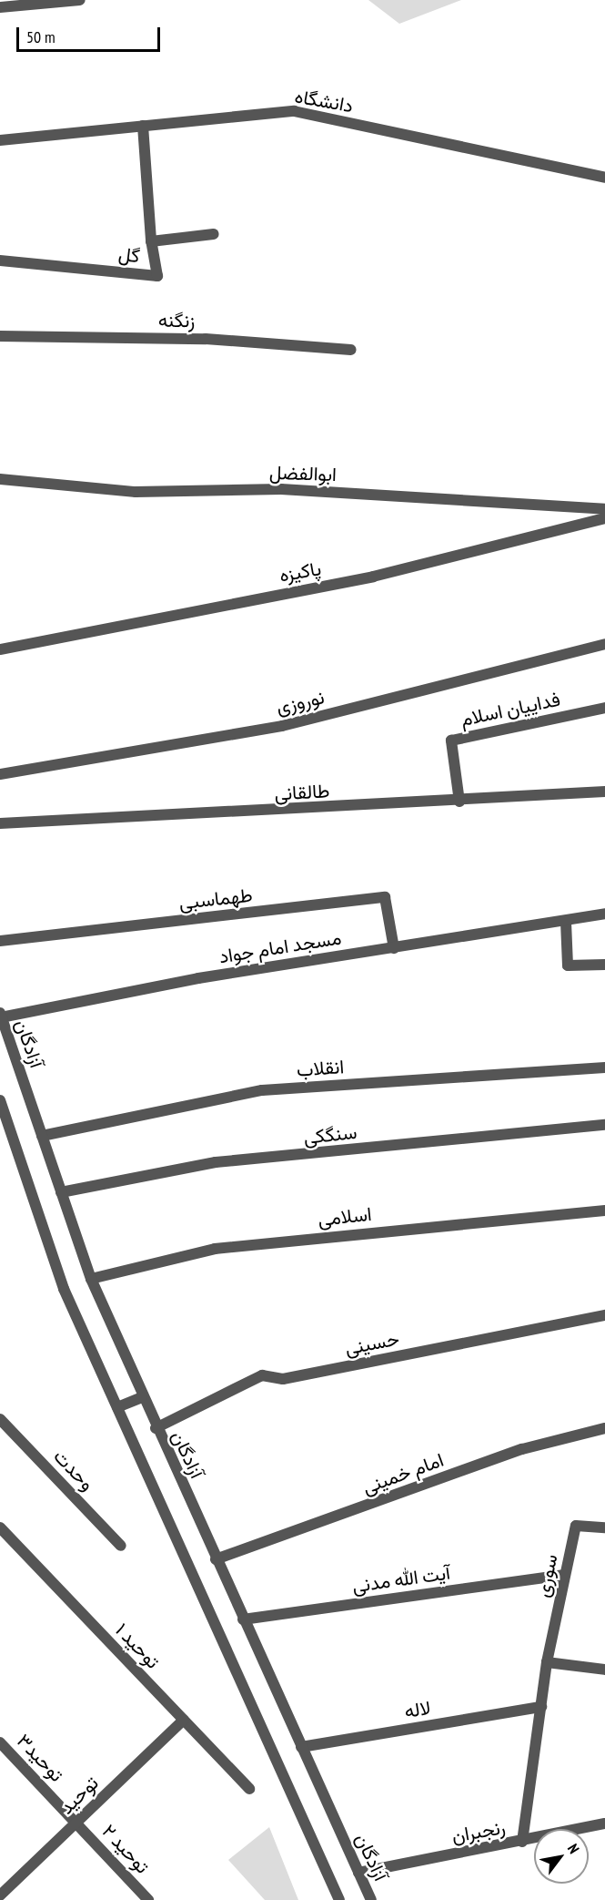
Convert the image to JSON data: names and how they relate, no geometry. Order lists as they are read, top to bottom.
{
  "streets": {
    "street": [
      "دانشگاه",
      "گل",
      "زنگنه",
      "ابوالفضل",
      "پاکیزه",
      "نوروزی",
      "فداییان اسلام",
      "طالقانی",
      "طهماسبی",
      "مسجد امام جواد",
      "آزادگان",
      "انقلاب",
      "سنگکی",
      "اسلامی",
      "حسینی",
      "وحدت",
      "امام خمینی",
      "سوری",
      "آیت الله مدنی",
      "توحید ۱",
      "لاله",
      "توحید۳",
      "توحید",
      "رنجبران",
      "توحید ۲"
    ]
  },
  "crossings": [
    ["فداییان اسلام", "طالقانی"],
    ["طهماسبی", "مسجد امام جواد"],
    ["مسجد امام جواد", "آزادگان"],
    ["آزادگان", "انقلاب"],
    ["آزادگان", "سنگکی"],
    ["آزادگان", "اسلامی"],
    ["آزادگان", "حسینی"],
    ["آزادگان", "امام خمینی"],
    ["آزادگان", "آیت الله مدنی"],
    ["آزادگان", "لاله"],
    ["آزادگان", "رنجبران"],
    ["سوری", "آیت الله مدنی"],
    ["سوری", "لاله"],
    ["توحید ۱", "توحید"],
    ["توحید۳", "توحید"],
    ["توحید۳", "توحید ۲"],
    ["توحید", "توحید ۲"]
  ],
  "scale_bar": "50 m",
  "north": "top right"
}
